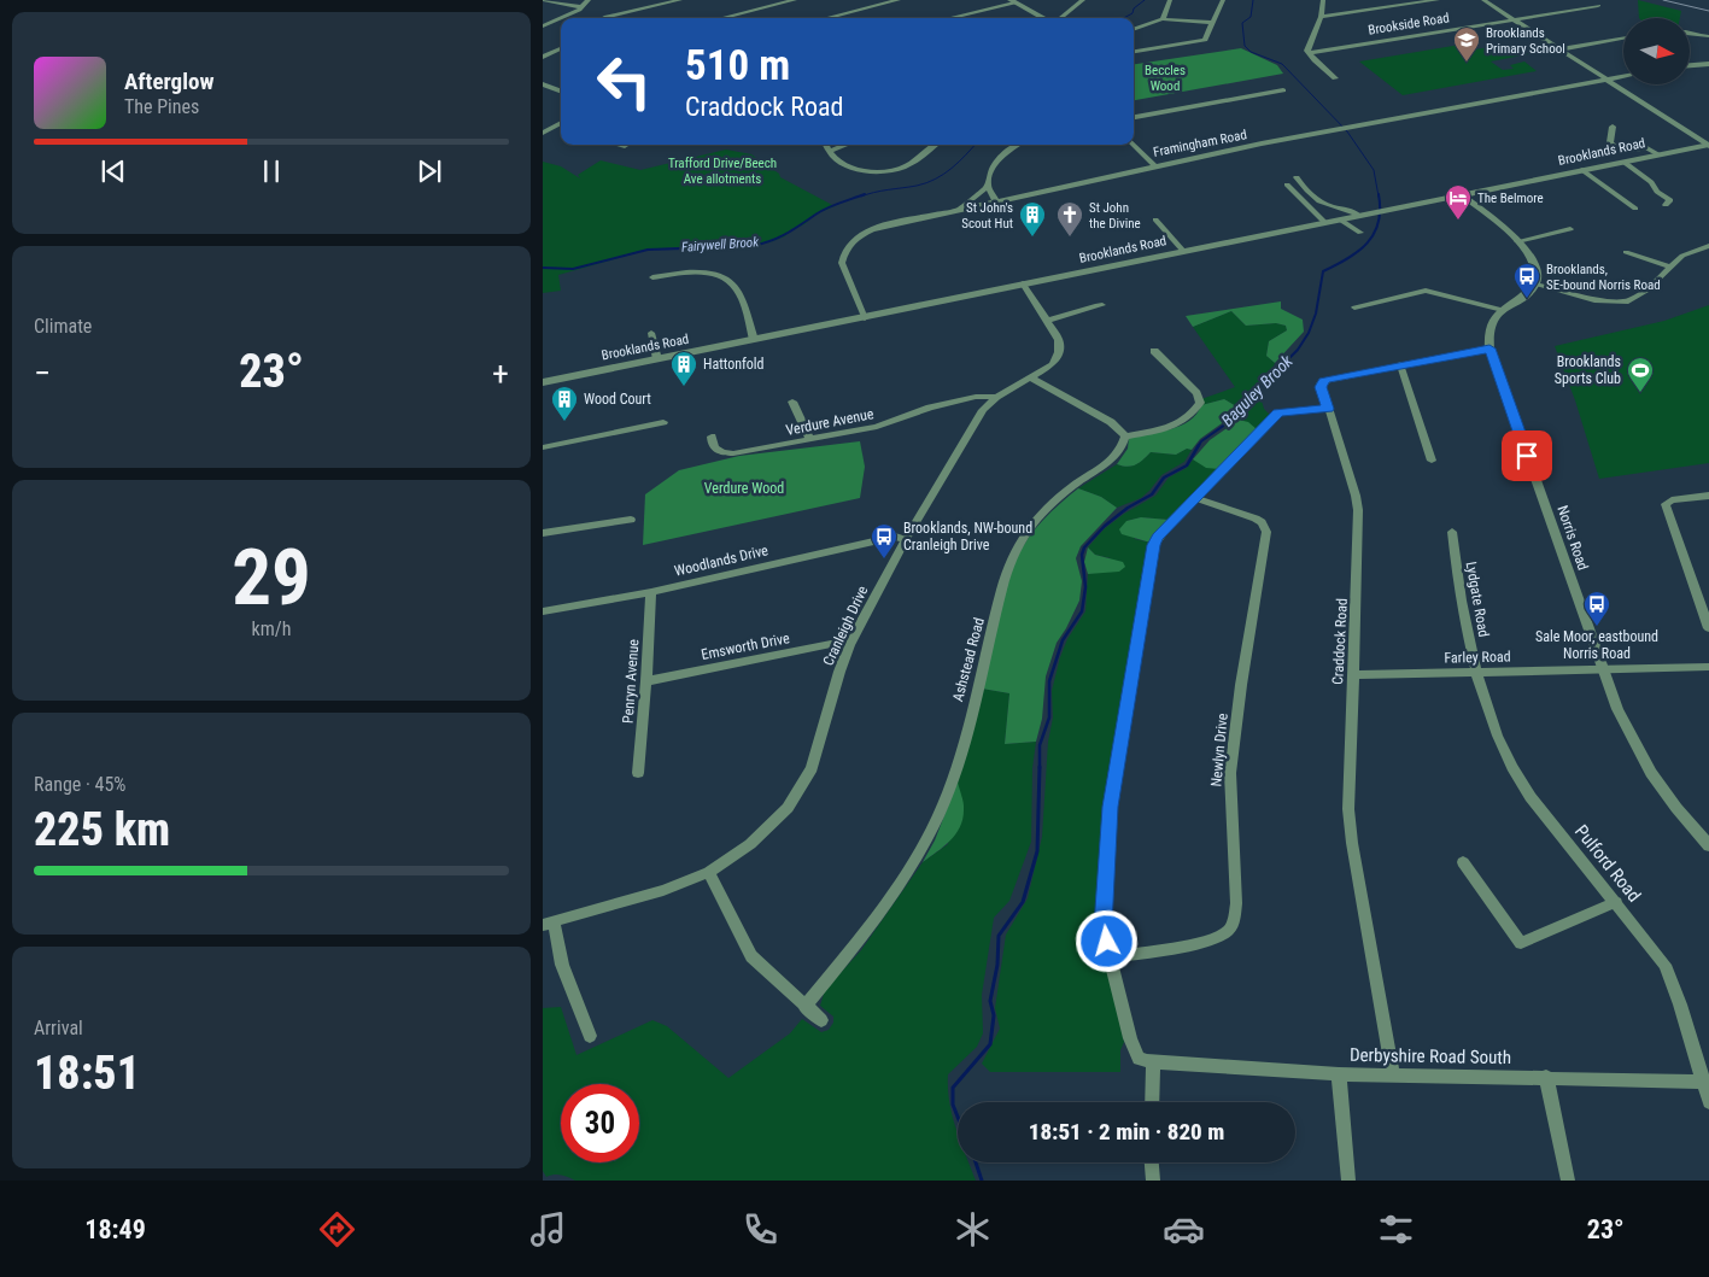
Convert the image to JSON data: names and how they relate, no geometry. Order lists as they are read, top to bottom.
{
  "streets": {
    "street": [
      "Brookside Road",
      "Framingham Road",
      "Brooklands Road",
      "Verdure Avenue",
      "Norris Road",
      "Woodlands Drive",
      "Lydgate Road",
      "Cranleigh Drive",
      "Craddock Road",
      "Emsworth Drive",
      "Farley Road",
      "Ashstead Road",
      "Penryn Avenue",
      "Newlyn Drive",
      "Pulford Road",
      "Derbyshire Road South"
    ]
  },
  "crossings": [
    ["Framingham Road", "Brooklands Road"],
    ["Brooklands Road", "Cranleigh Drive"],
    ["Verdure Avenue", "Cranleigh Drive"],
    ["Norris Road", "Craddock Road"],
    ["Norris Road", "Farley Road"],
    ["Woodlands Drive", "Cranleigh Drive"],
    ["Woodlands Drive", "Penryn Avenue"],
    ["Lydgate Road", "Farley Road"],
    ["Lydgate Road", "Pulford Road"],
    ["Cranleigh Drive", "Emsworth Drive"],
    ["Craddock Road", "Farley Road"],
    ["Craddock Road", "Derbyshire Road South"],
    ["Emsworth Drive", "Penryn Avenue"],
    ["Farley Road", "Pulford Road"],
    ["Pulford Road", "Derbyshire Road South"]
  ],
  "water": ["Fairywell Brook", "Baguley Brook"],
  "parks": ["Beccles Wood", "Trafford Drive/Beech Ave allotments", "Verdure Wood"],
  "places": {
    "school or university": ["Brooklands Primary School"],
    "hotel": ["The Belmore"],
    "building": ["St John's Scout Hut", "Hattonfold", "Wood Court"],
    "church": ["St John the Divine"],
    "bus stop": ["Brooklands, SE-bound Norris Road", "Brooklands, NW-bound Cranleigh Drive", "Sale Moor, eastbound Norris Road"],
    "sports": ["Brooklands Sports Club"]
  },
  "north": "right",
  "page": {
    "turn": ["510 m", "Craddock Road"],
    "song": ["Afterglow", "The Pines"],
    "tile": [
      "Climate",
      ["29", "km/h"],
      ["Range · 45%", "225 km"],
      ["Arrival", "18:51"]
    ],
    "heat": ["−", "23°", "+"],
    "limit": "30",
    "trip": "18:51 · 2 min · 820 m",
    "tabs": ["18:49", "23°"]
  }
}
